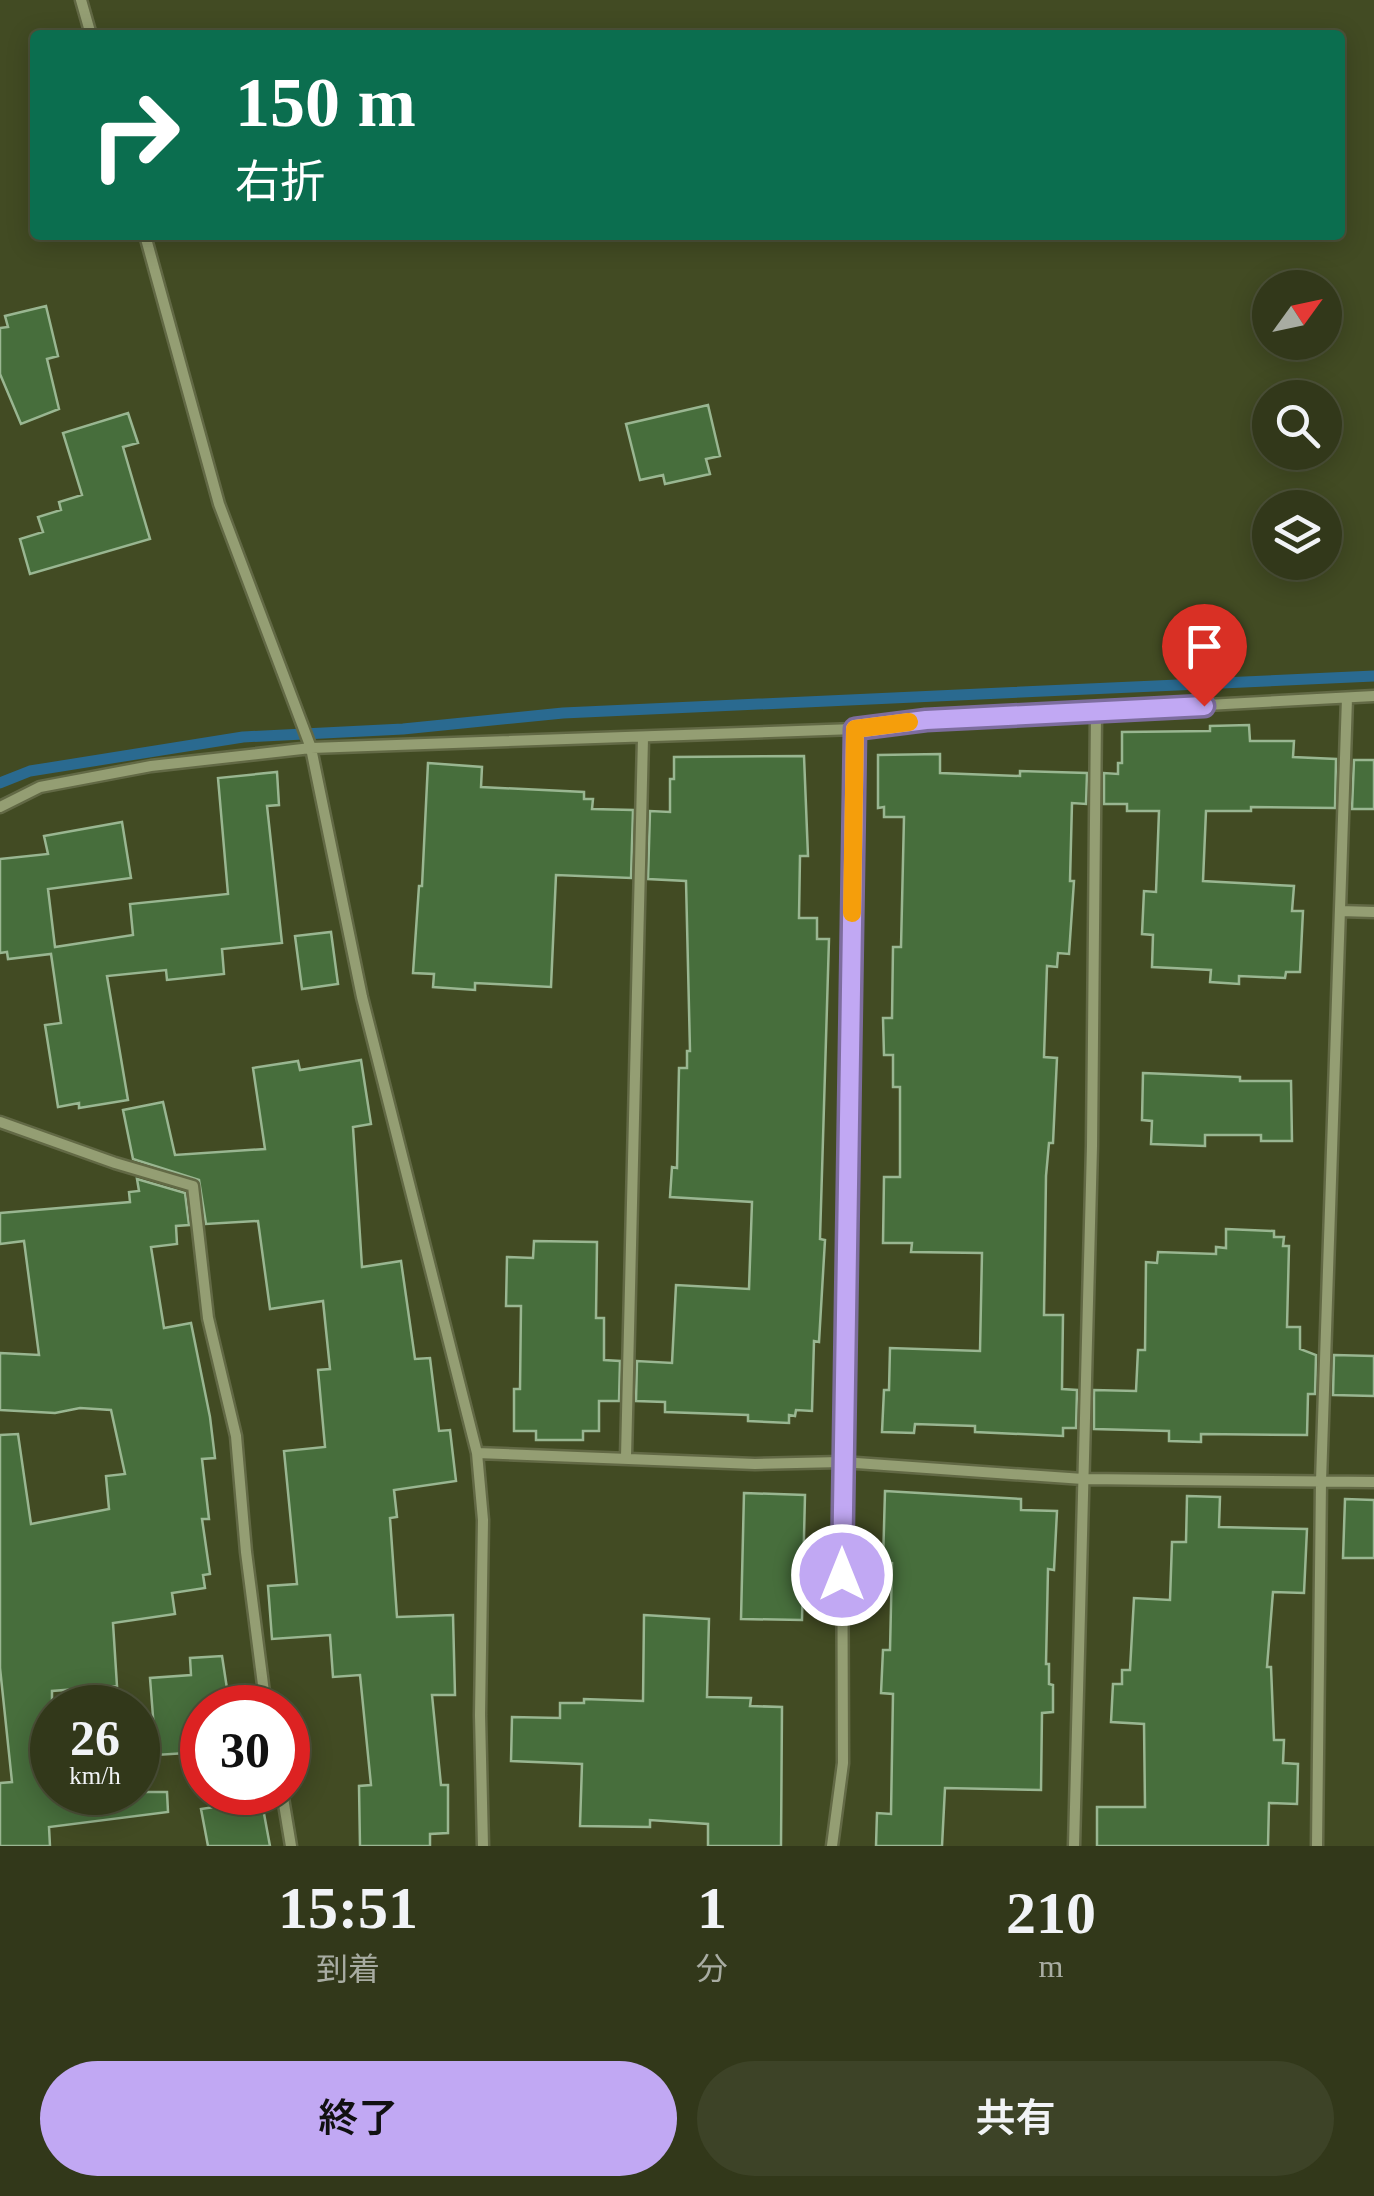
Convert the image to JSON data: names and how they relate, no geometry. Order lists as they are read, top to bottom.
{
  "north": "top right",
  "page": {
    "turn": ["150 m", "右折"],
    "speed": "26 km/h",
    "limit": "30",
    "eta": [
      "15:51",
      "到着",
      "1",
      "分",
      "210",
      "m"
    ],
    "buttons": ["終了", "共有"]
  }
}
